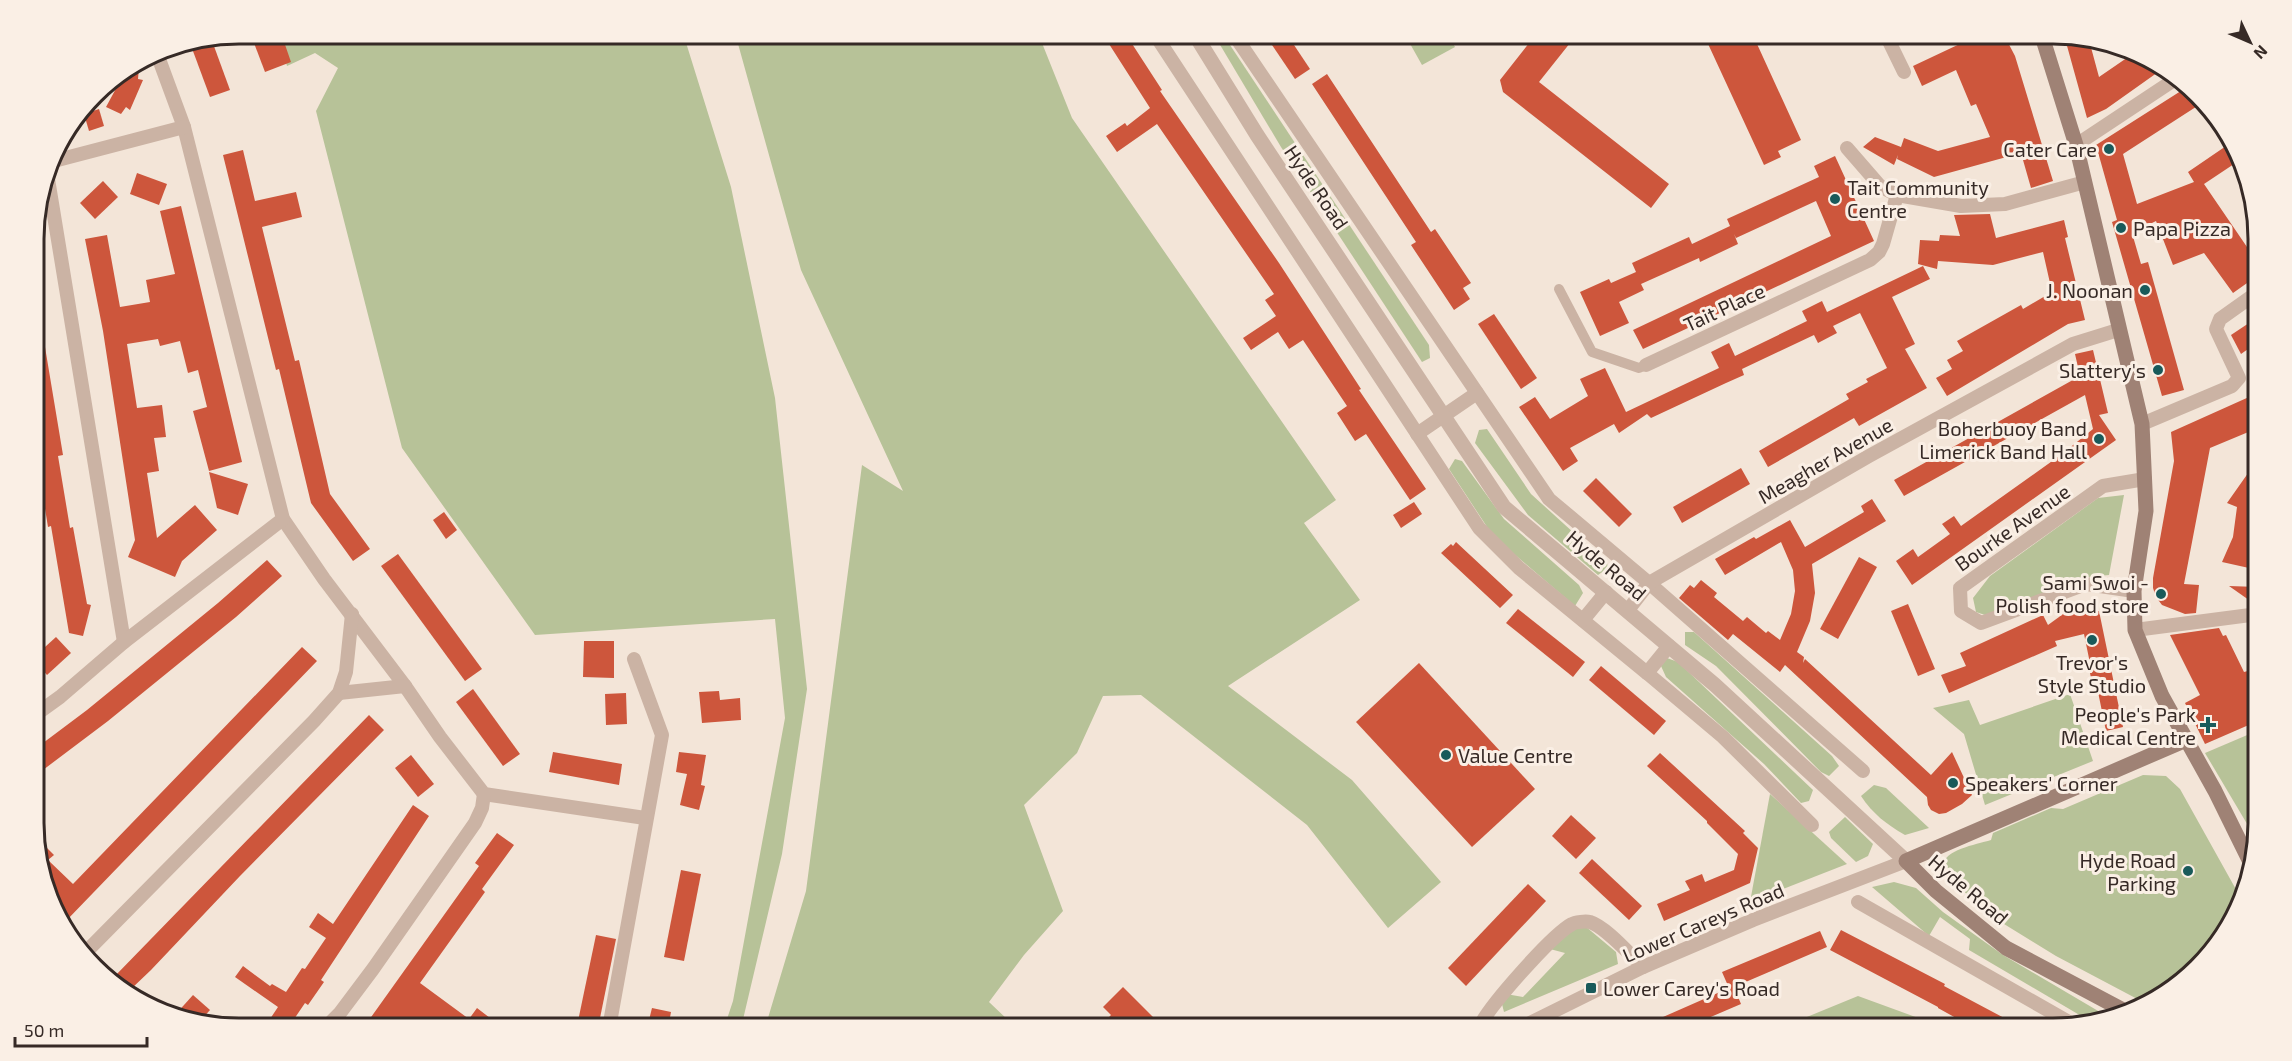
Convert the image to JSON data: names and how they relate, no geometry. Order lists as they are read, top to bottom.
{
  "streets": {
    "main road": ["Hyde Road"],
    "street": [
      "Tait Place",
      "Meagher Avenue",
      "Bourke Avenue",
      "Lower Careys Road"
    ]
  },
  "crossings": [
    ["Hyde Road", "Meagher Avenue"],
    ["Hyde Road", "Lower Careys Road"]
  ],
  "places": {
    "other": [
      "Cater Care",
      "Tait Community Centre",
      "Papa Pizza",
      "J. Noonan",
      "Slattery's",
      "Boherbuoy Band Limerick Band Hall",
      "Sami Swoi - Polish food store",
      "Trevor's Style Studio",
      "Value Centre",
      "Speakers' Corner",
      "Hyde Road Parking"
    ],
    "health": ["People's Park Medical Centre"],
    "transit": ["Lower Carey's Road"]
  },
  "scale_bar": "50 m",
  "north": "bottom right"
}
